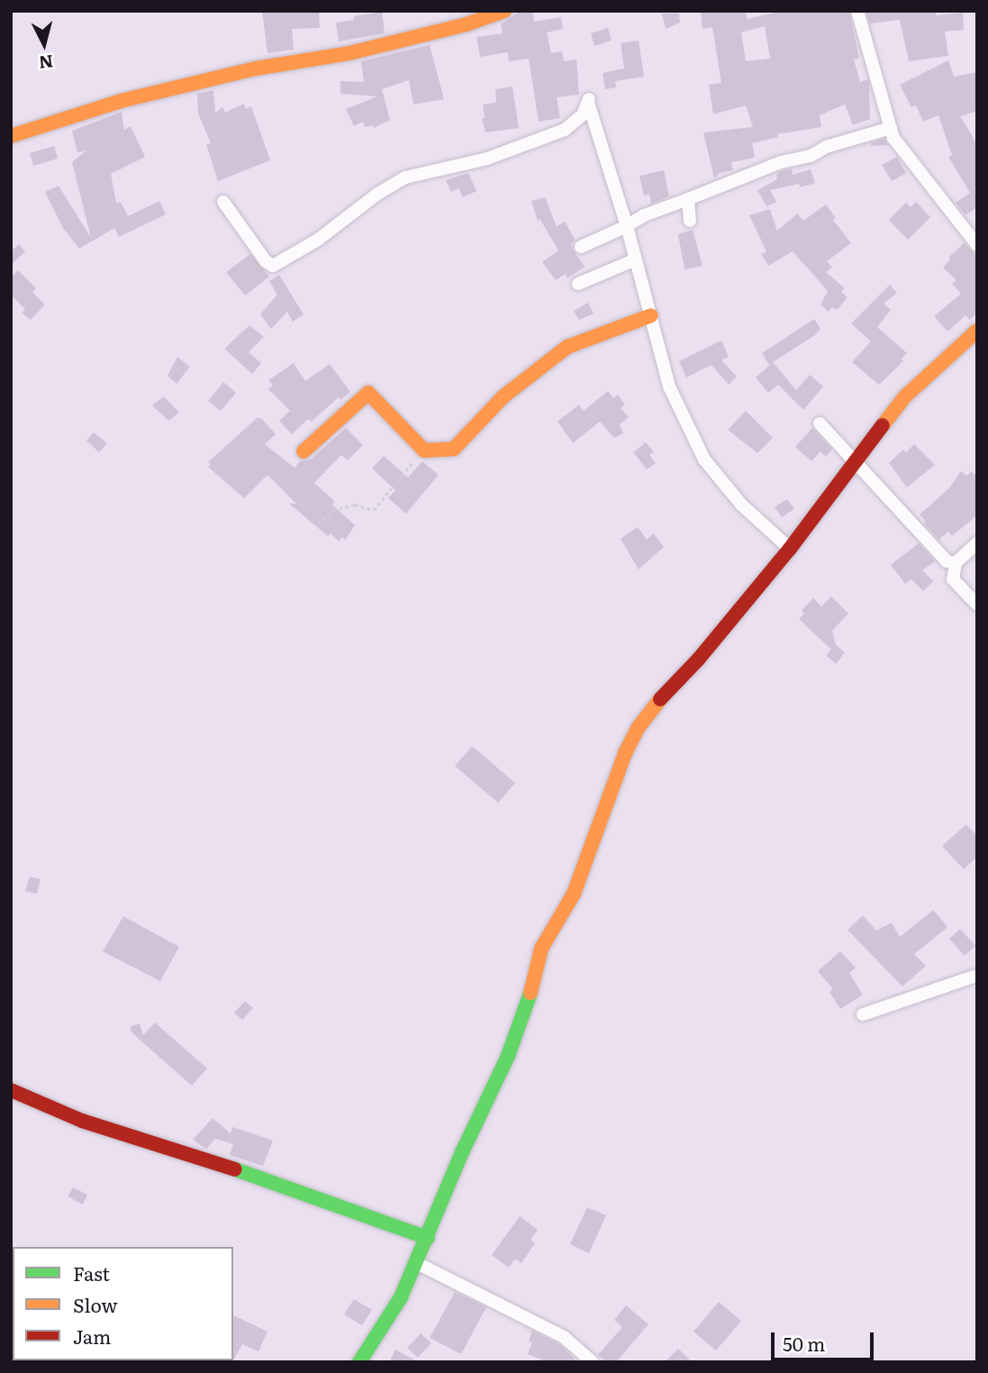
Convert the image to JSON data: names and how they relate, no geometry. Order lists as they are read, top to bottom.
{
  "legend": ["Fast", "Slow", "Jam"],
  "scale_bar": "50 m",
  "north": "bottom"
}
